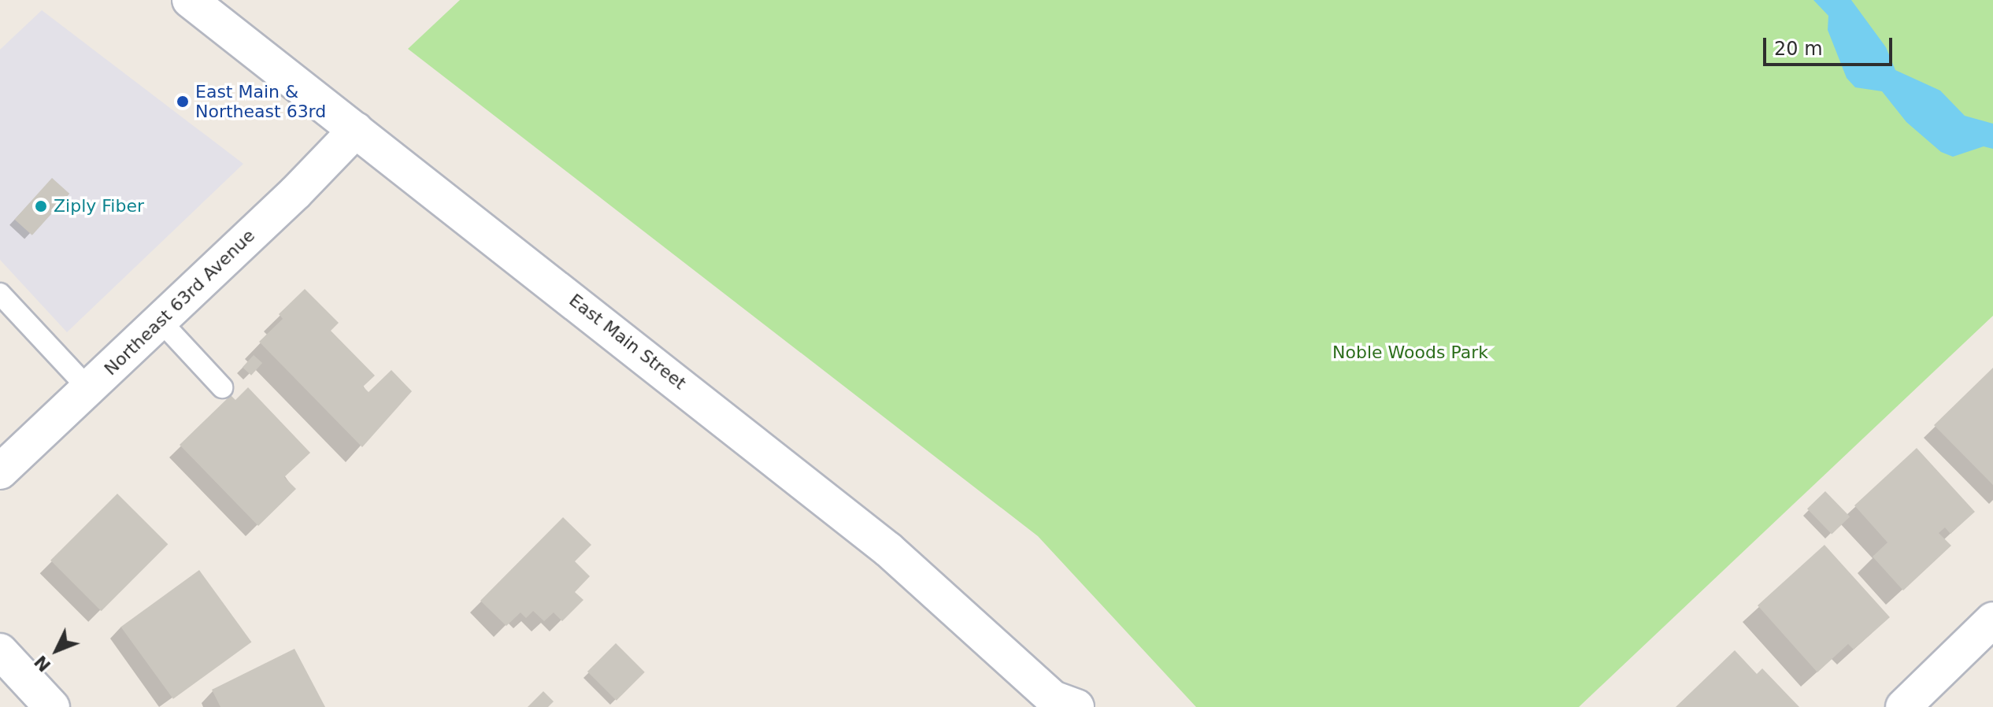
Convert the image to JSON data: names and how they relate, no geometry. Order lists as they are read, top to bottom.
{
  "streets": {
    "main road": ["Northeast 63rd Avenue", "East Main Street"]
  },
  "crossings": [
    ["Northeast 63rd Avenue", "East Main Street"]
  ],
  "parks": ["Noble Woods Park"],
  "places": ["East Main & Northeast 63rd", "Ziply Fiber"],
  "scale_bar": "20 m",
  "north": "bottom left"
}
